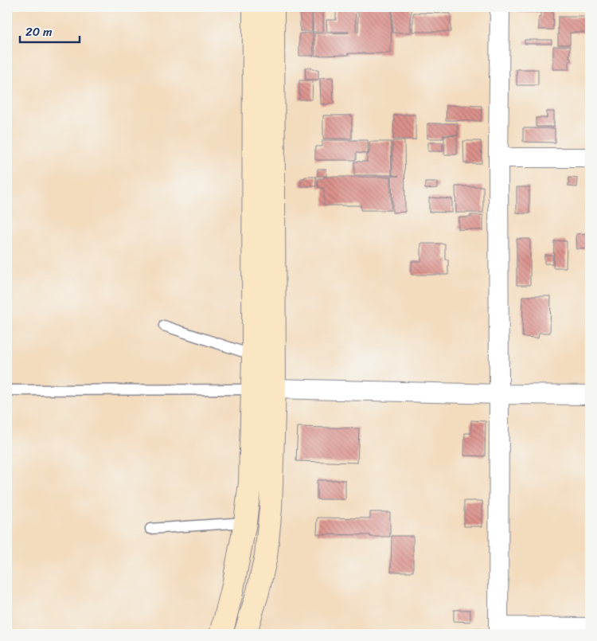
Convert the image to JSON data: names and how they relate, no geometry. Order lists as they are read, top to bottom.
{
  "scale_bar": "20 m"
}
